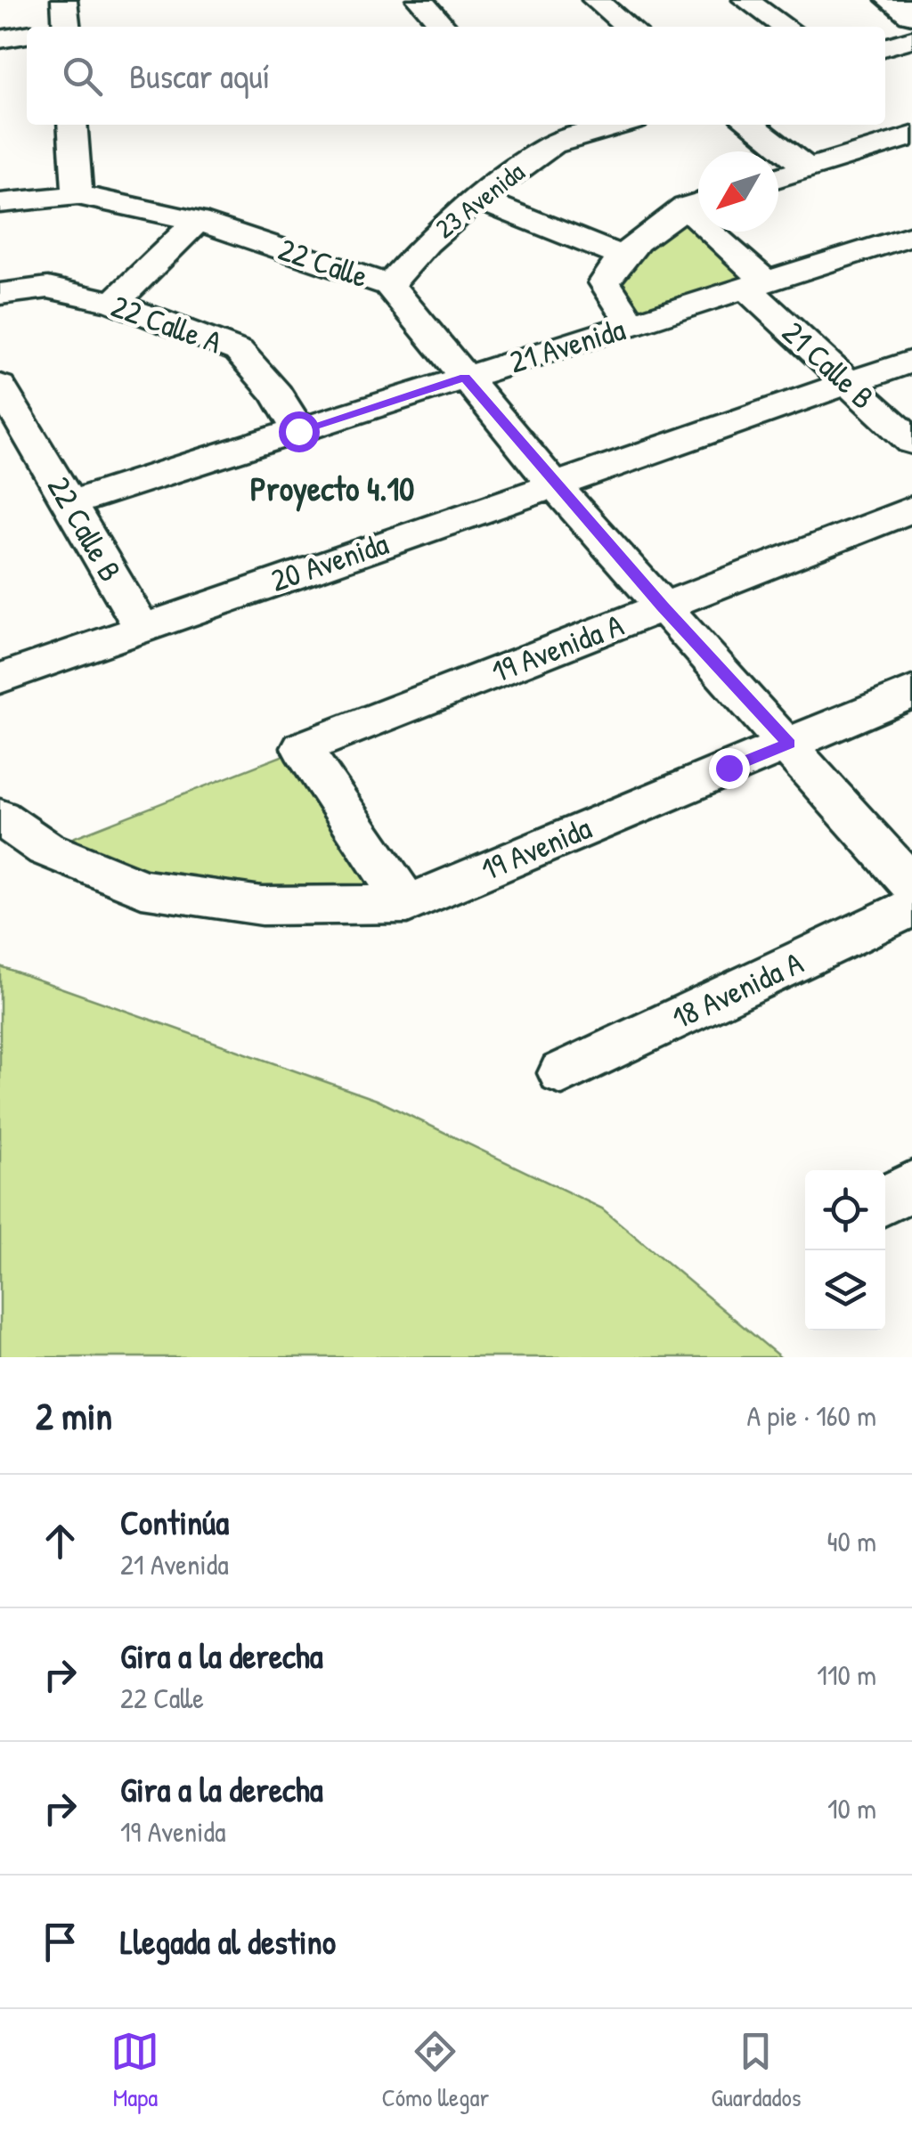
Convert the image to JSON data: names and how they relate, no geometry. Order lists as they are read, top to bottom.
{
  "streets": {
    "street": [
      "23 Avenida",
      "22 Calle",
      "22 Calle A",
      "21 Avenida",
      "21 Calle B",
      "22 Calle B",
      "20 Avenida",
      "19 Avenida A",
      "19 Avenida",
      "18 Avenida A"
    ]
  },
  "crossings": [
    ["23 Avenida", "22 Calle"],
    ["22 Calle", "21 Avenida"],
    ["22 Calle", "20 Avenida"],
    ["22 Calle", "19 Avenida A"],
    ["22 Calle", "19 Avenida"],
    ["22 Calle A", "21 Avenida"],
    ["21 Avenida", "21 Calle B"],
    ["21 Avenida", "22 Calle B"],
    ["21 Calle B", "20 Avenida"],
    ["22 Calle B", "20 Avenida"],
    ["19 Avenida A", "19 Avenida"]
  ],
  "districts": ["Proyecto 4.10"],
  "north": "bottom left",
  "page": {
    "search": "Buscar aquí",
    "heading": ["2 min", "A pie · 160 m"],
    "list": [
      ["Continúa", "21 Avenida", "40 m"],
      ["Gira a la derecha", "22 Calle", "110 m"],
      ["Gira a la derecha", "19 Avenida", "10 m"],
      "Llegada al destino"
    ],
    "nav": ["Mapa", "Cómo llegar", "Guardados"]
  }
}
